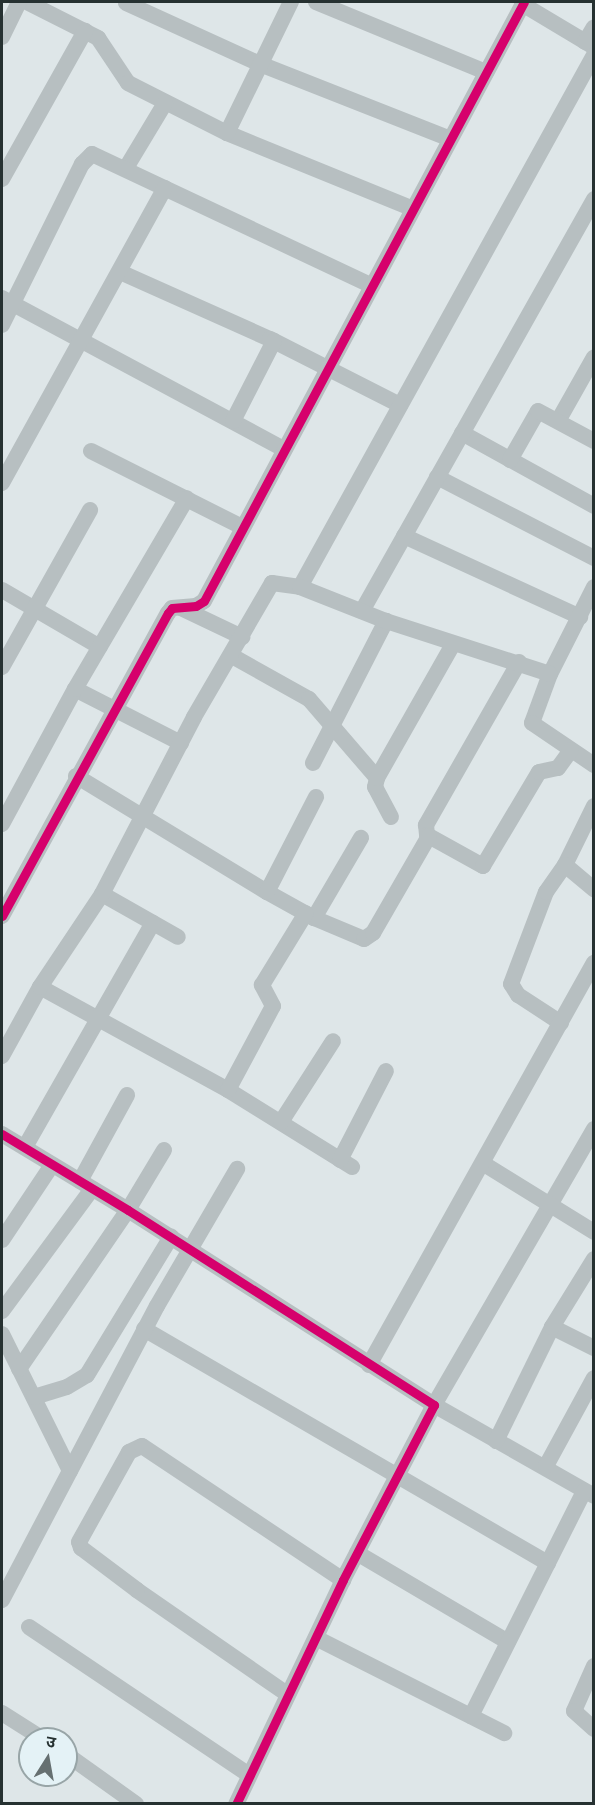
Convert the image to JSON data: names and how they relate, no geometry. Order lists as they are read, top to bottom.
{
  "north": "top"
}
